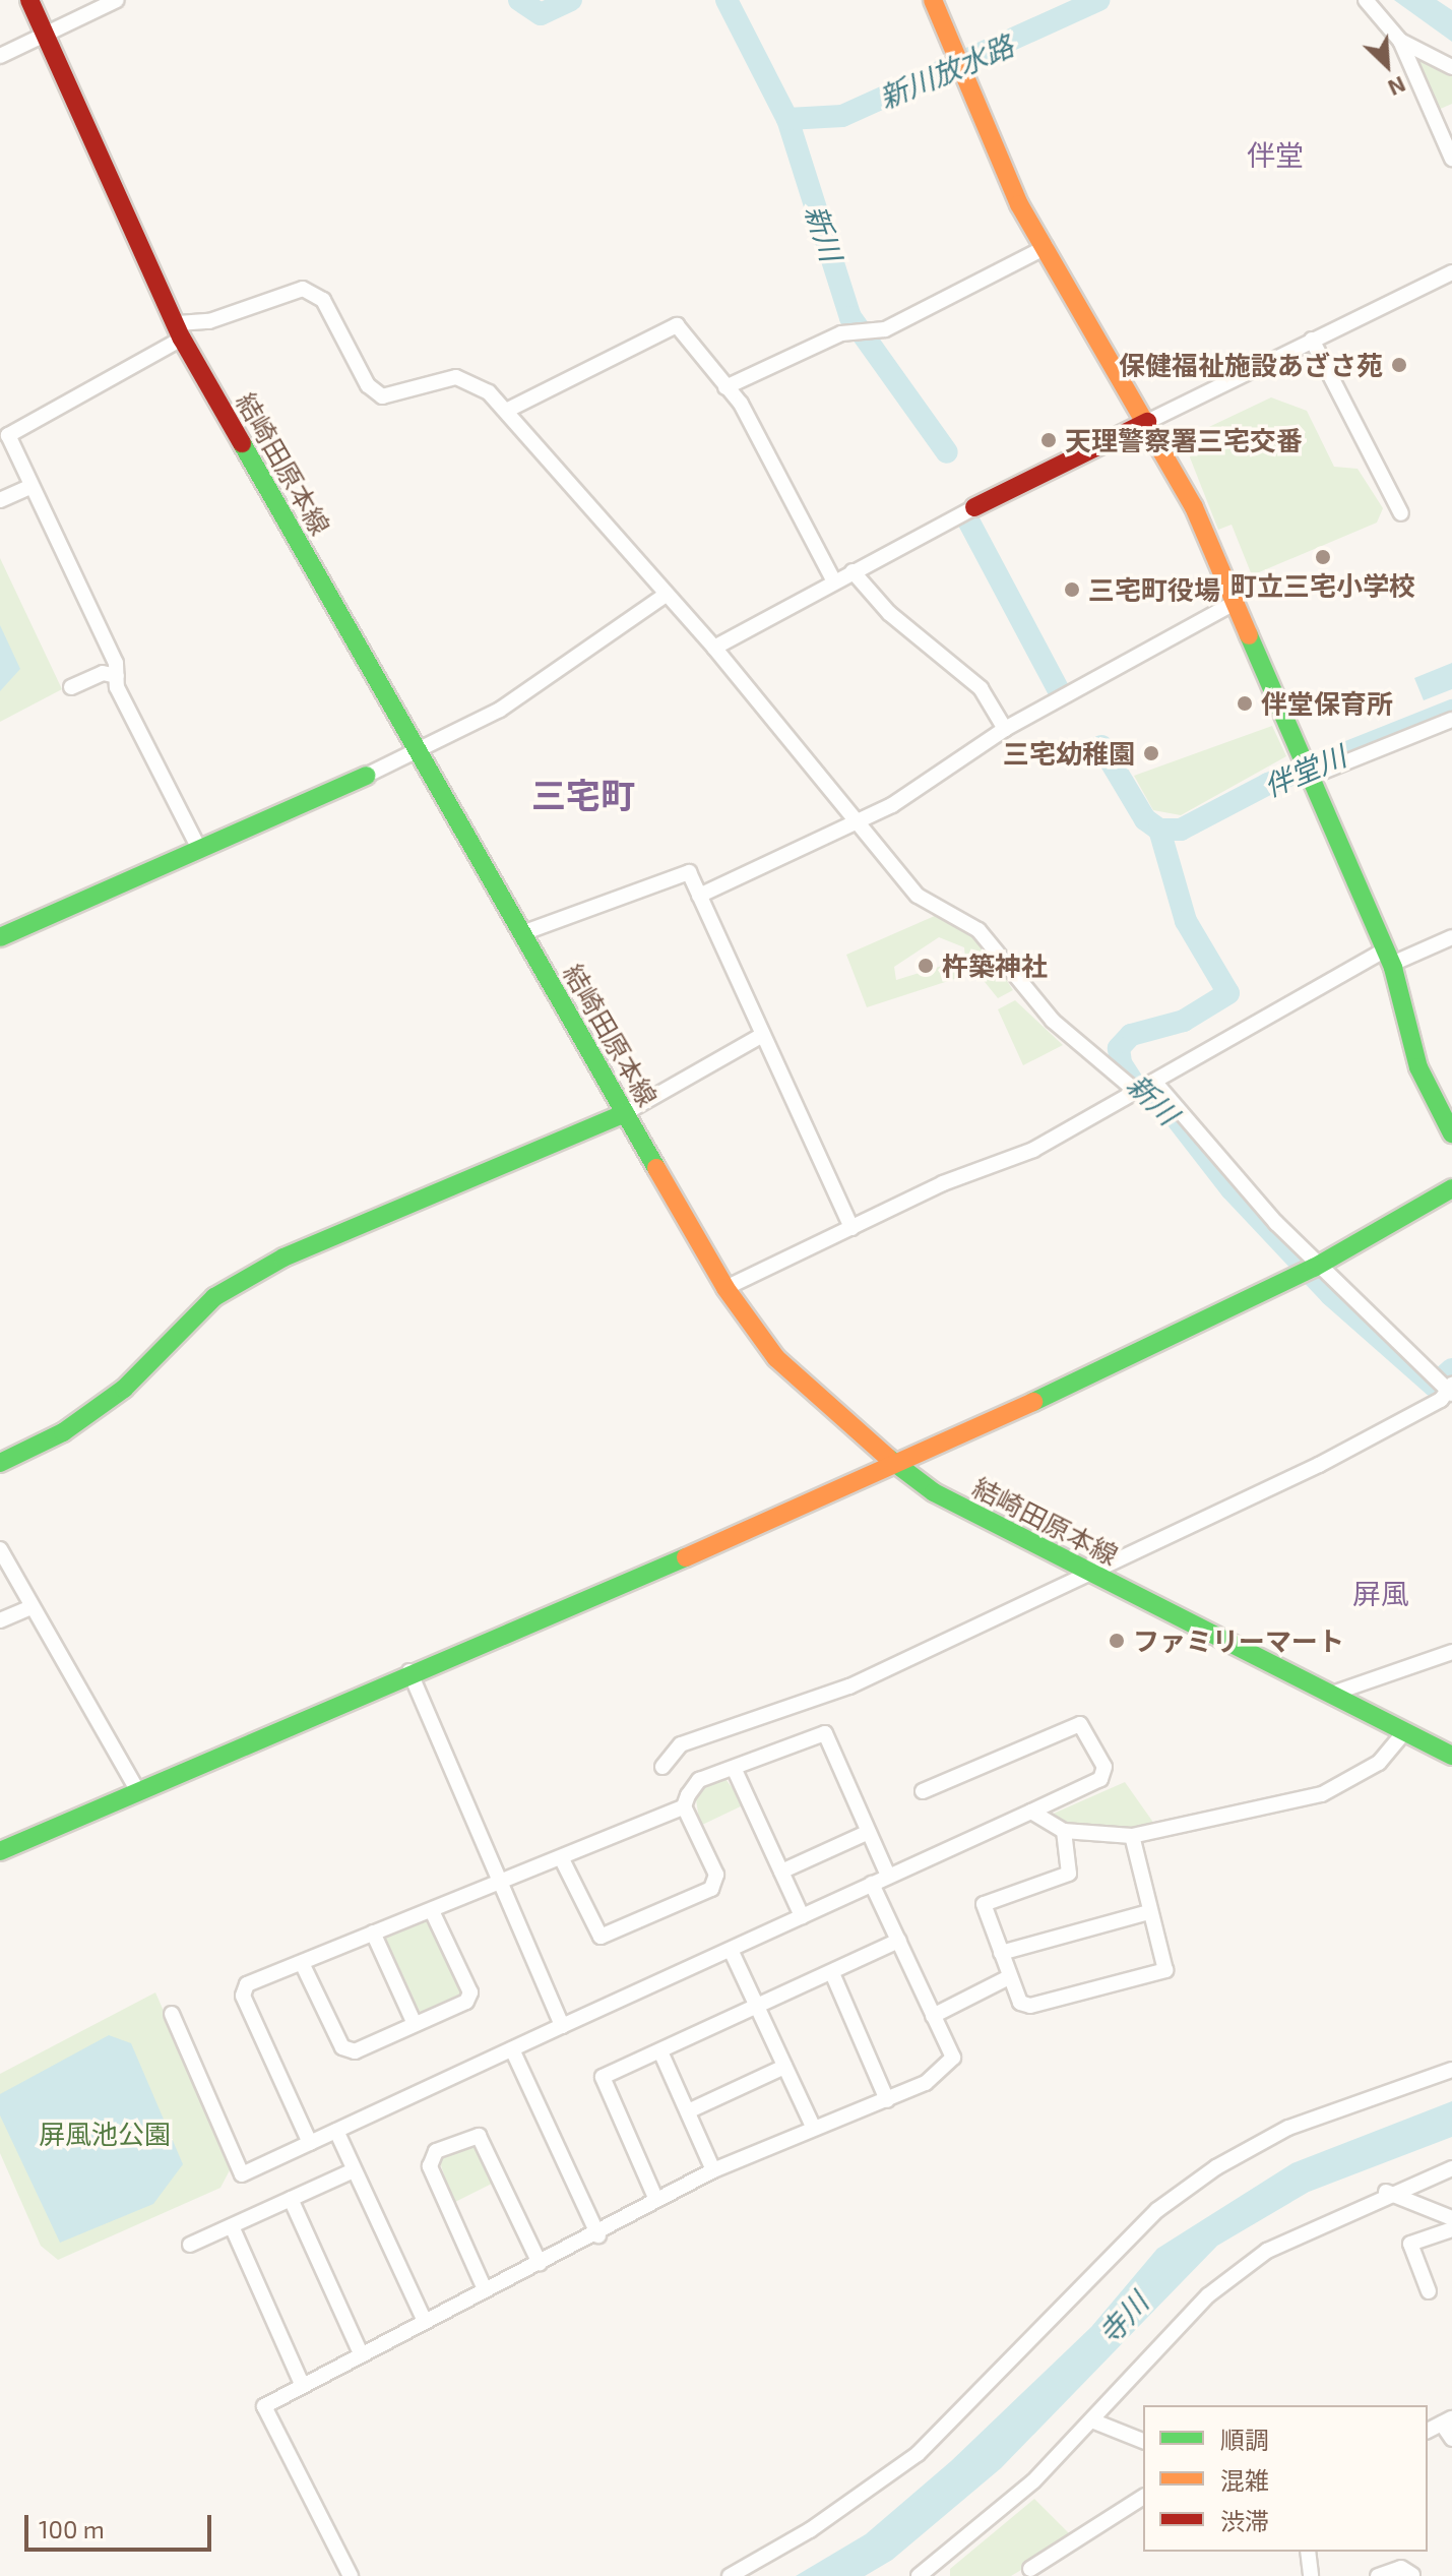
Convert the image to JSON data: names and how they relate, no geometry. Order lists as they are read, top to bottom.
{
  "streets": {
    "street": ["結崎田原本線"]
  },
  "districts": ["伴堂", "三宅町", "屏風"],
  "water": [
    "新川放水路",
    "新川",
    "伴堂川",
    "寺川"
  ],
  "parks": ["屏風池公園"],
  "places": [
    "保健福祉施設あざさ苑",
    "天理警察署三宅交番",
    "町立三宅小学校",
    "三宅町役場",
    "伴堂保育所",
    "三宅幼稚園",
    "杵築神社",
    "ファミリーマート"
  ],
  "legend": ["順調", "混雑", "渋滞"],
  "scale_bar": "100 m",
  "north": "bottom right"
}
